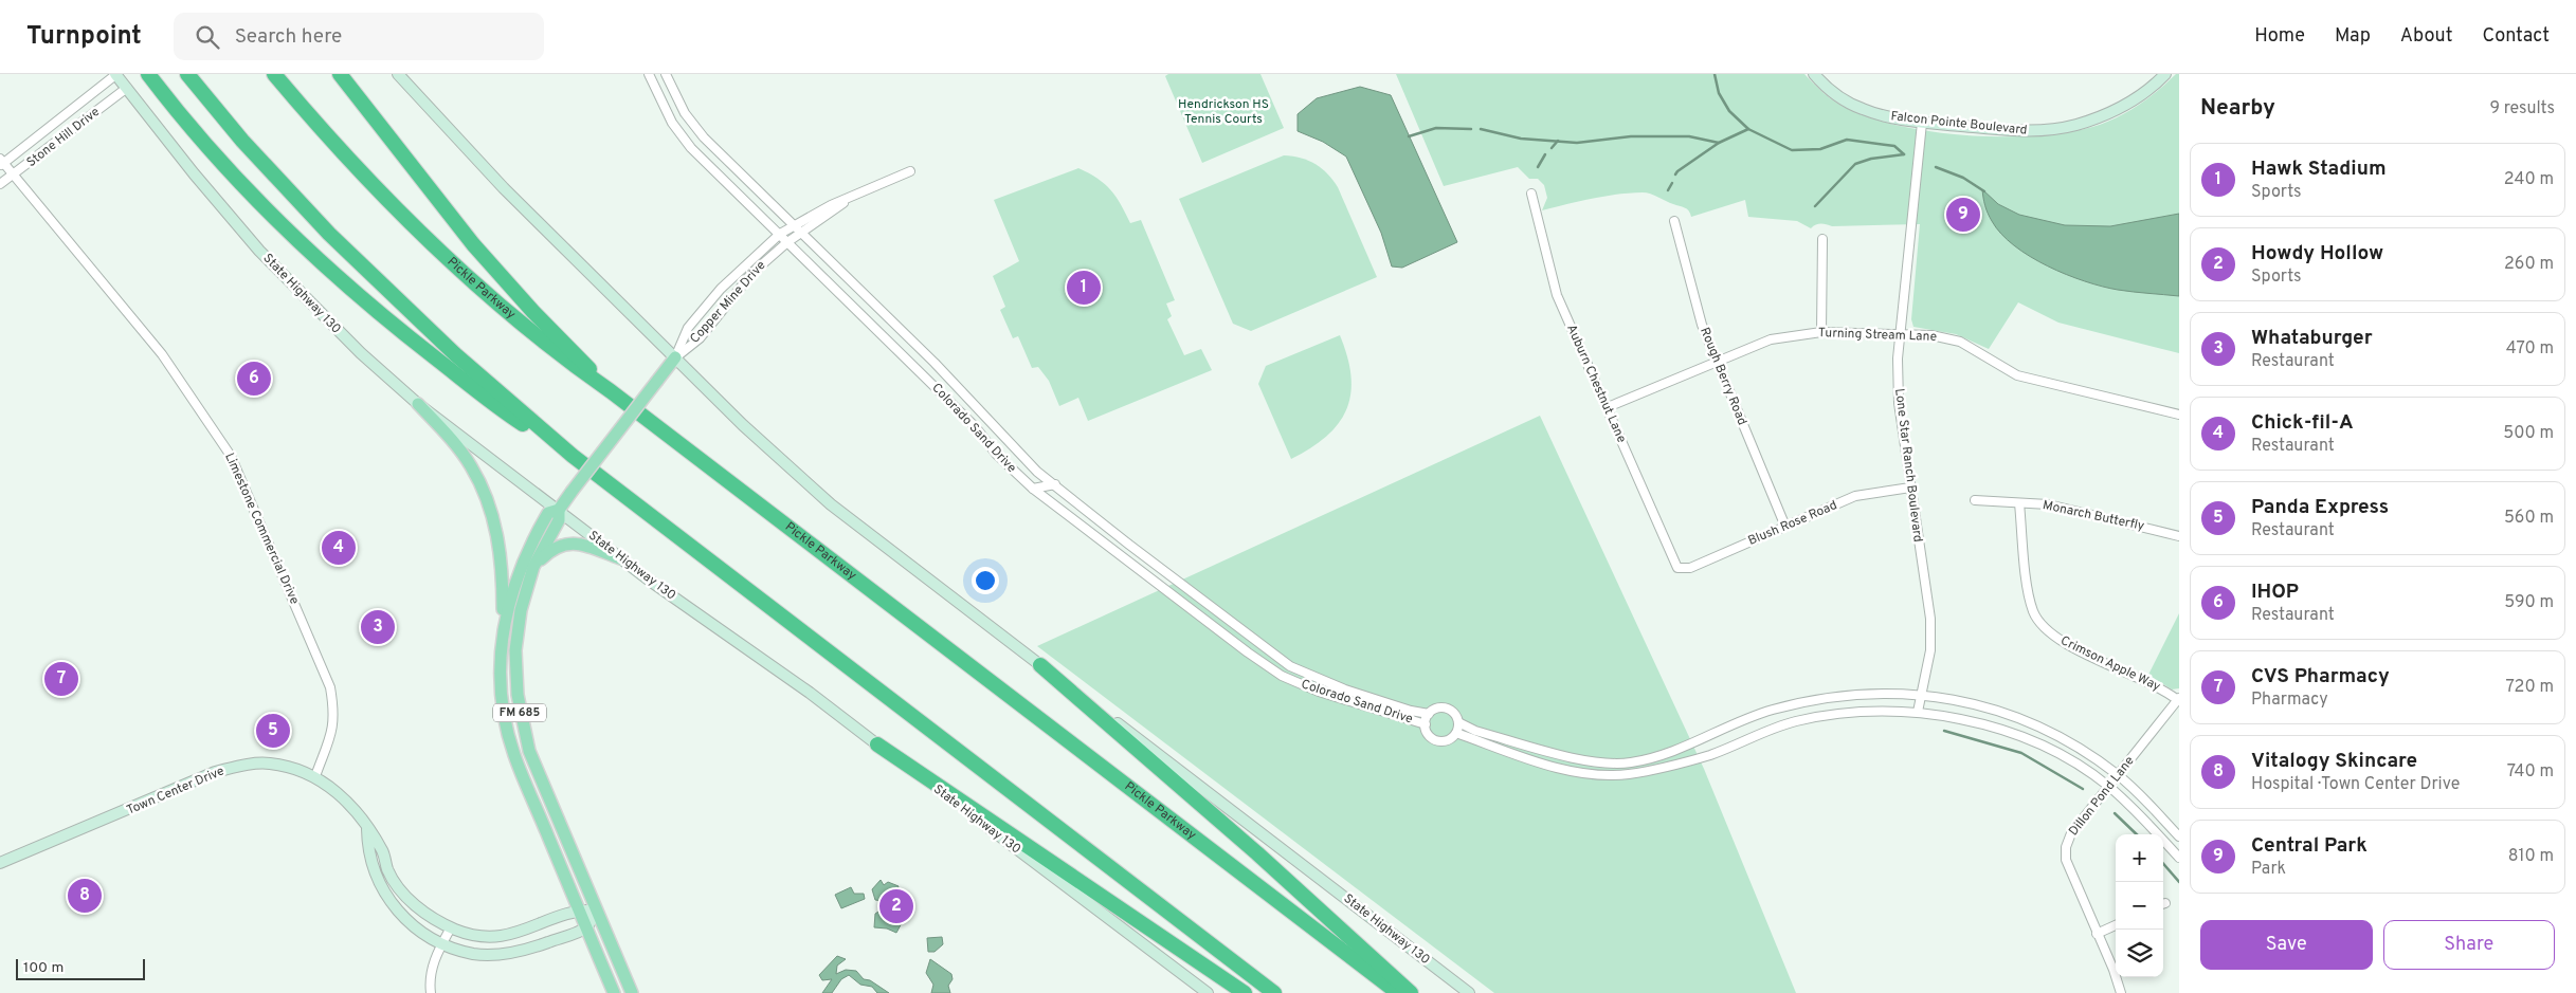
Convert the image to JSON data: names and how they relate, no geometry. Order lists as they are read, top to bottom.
{
  "streets": {
    "highway": ["Pickle Parkway"],
    "main road": [
      "Falcon Pointe Boulevard",
      "State Highway 130",
      "FM 685",
      "Town Center Drive"
    ],
    "street": [
      "Stone Hill Drive",
      "Copper Mine Drive",
      "Turning Stream Lane",
      "Rough Berry Road",
      "Auburn Chestnut Lane",
      "Colorado Sand Drive",
      "Lone Star Ranch Boulevard",
      "Monarch Butterfly",
      "Blush Rose Road",
      "Limestone Commercial Drive",
      "Crimson Apple Way",
      "Dillon Pond Lane"
    ]
  },
  "crossings": [
    ["Falcon Pointe Boulevard", "Lone Star Ranch Boulevard"],
    ["Stone Hill Drive", "State Highway 130"],
    ["Stone Hill Drive", "Limestone Commercial Drive"],
    ["State Highway 130", "Copper Mine Drive"],
    ["State Highway 130", "FM 685"],
    ["Copper Mine Drive", "Colorado Sand Drive"],
    ["Copper Mine Drive", "FM 685"],
    ["Turning Stream Lane", "Rough Berry Road"],
    ["Turning Stream Lane", "Auburn Chestnut Lane"],
    ["Turning Stream Lane", "Lone Star Ranch Boulevard"],
    ["Rough Berry Road", "Blush Rose Road"],
    ["Auburn Chestnut Lane", "Blush Rose Road"],
    ["Lone Star Ranch Boulevard", "Blush Rose Road"],
    ["Monarch Butterfly", "Crimson Apple Way"],
    ["Limestone Commercial Drive", "Town Center Drive"],
    ["Crimson Apple Way", "Dillon Pond Lane"],
    ["FM 685", "Town Center Drive"]
  ],
  "parks": ["Hendrickson HS Tennis Courts"],
  "scale_bar": "100 m",
  "page": {
    "header": "Turnpoint",
    "search": "Search here",
    "nav": [
      "Home",
      "Map",
      "About",
      "Contact"
    ],
    "heading": ["Nearby", "9 results"],
    "list": [
      {
        "mark": "1",
        "name": "Hawk Stadium",
        "note": "Sports",
        "value": "240 m"
      },
      {
        "mark": "2",
        "name": "Howdy Hollow",
        "note": "Sports",
        "value": "260 m"
      },
      {
        "mark": "3",
        "name": "Whataburger",
        "note": "Restaurant",
        "value": "470 m"
      },
      {
        "mark": "4",
        "name": "Chick-fil-A",
        "note": "Restaurant",
        "value": "500 m"
      },
      {
        "mark": "5",
        "name": "Panda Express",
        "note": "Restaurant",
        "value": "560 m"
      },
      {
        "mark": "6",
        "name": "IHOP",
        "note": "Restaurant",
        "value": "590 m"
      },
      {
        "mark": "7",
        "name": "CVS Pharmacy",
        "note": "Pharmacy",
        "value": "720 m"
      },
      {
        "mark": "8",
        "name": "Vitalogy Skincare",
        "note": "Hospital · Town Center Drive",
        "value": "740 m"
      },
      {
        "mark": "9",
        "name": "Central Park",
        "note": "Park",
        "value": "810 m"
      }
    ],
    "pins": [
      "9",
      "1",
      "6",
      "4",
      "3",
      "7",
      "5",
      "8",
      "2"
    ],
    "map_buttons": ["+", "−"],
    "buttons": ["Save", "Share"],
    "scale": "100 m"
  }
}
